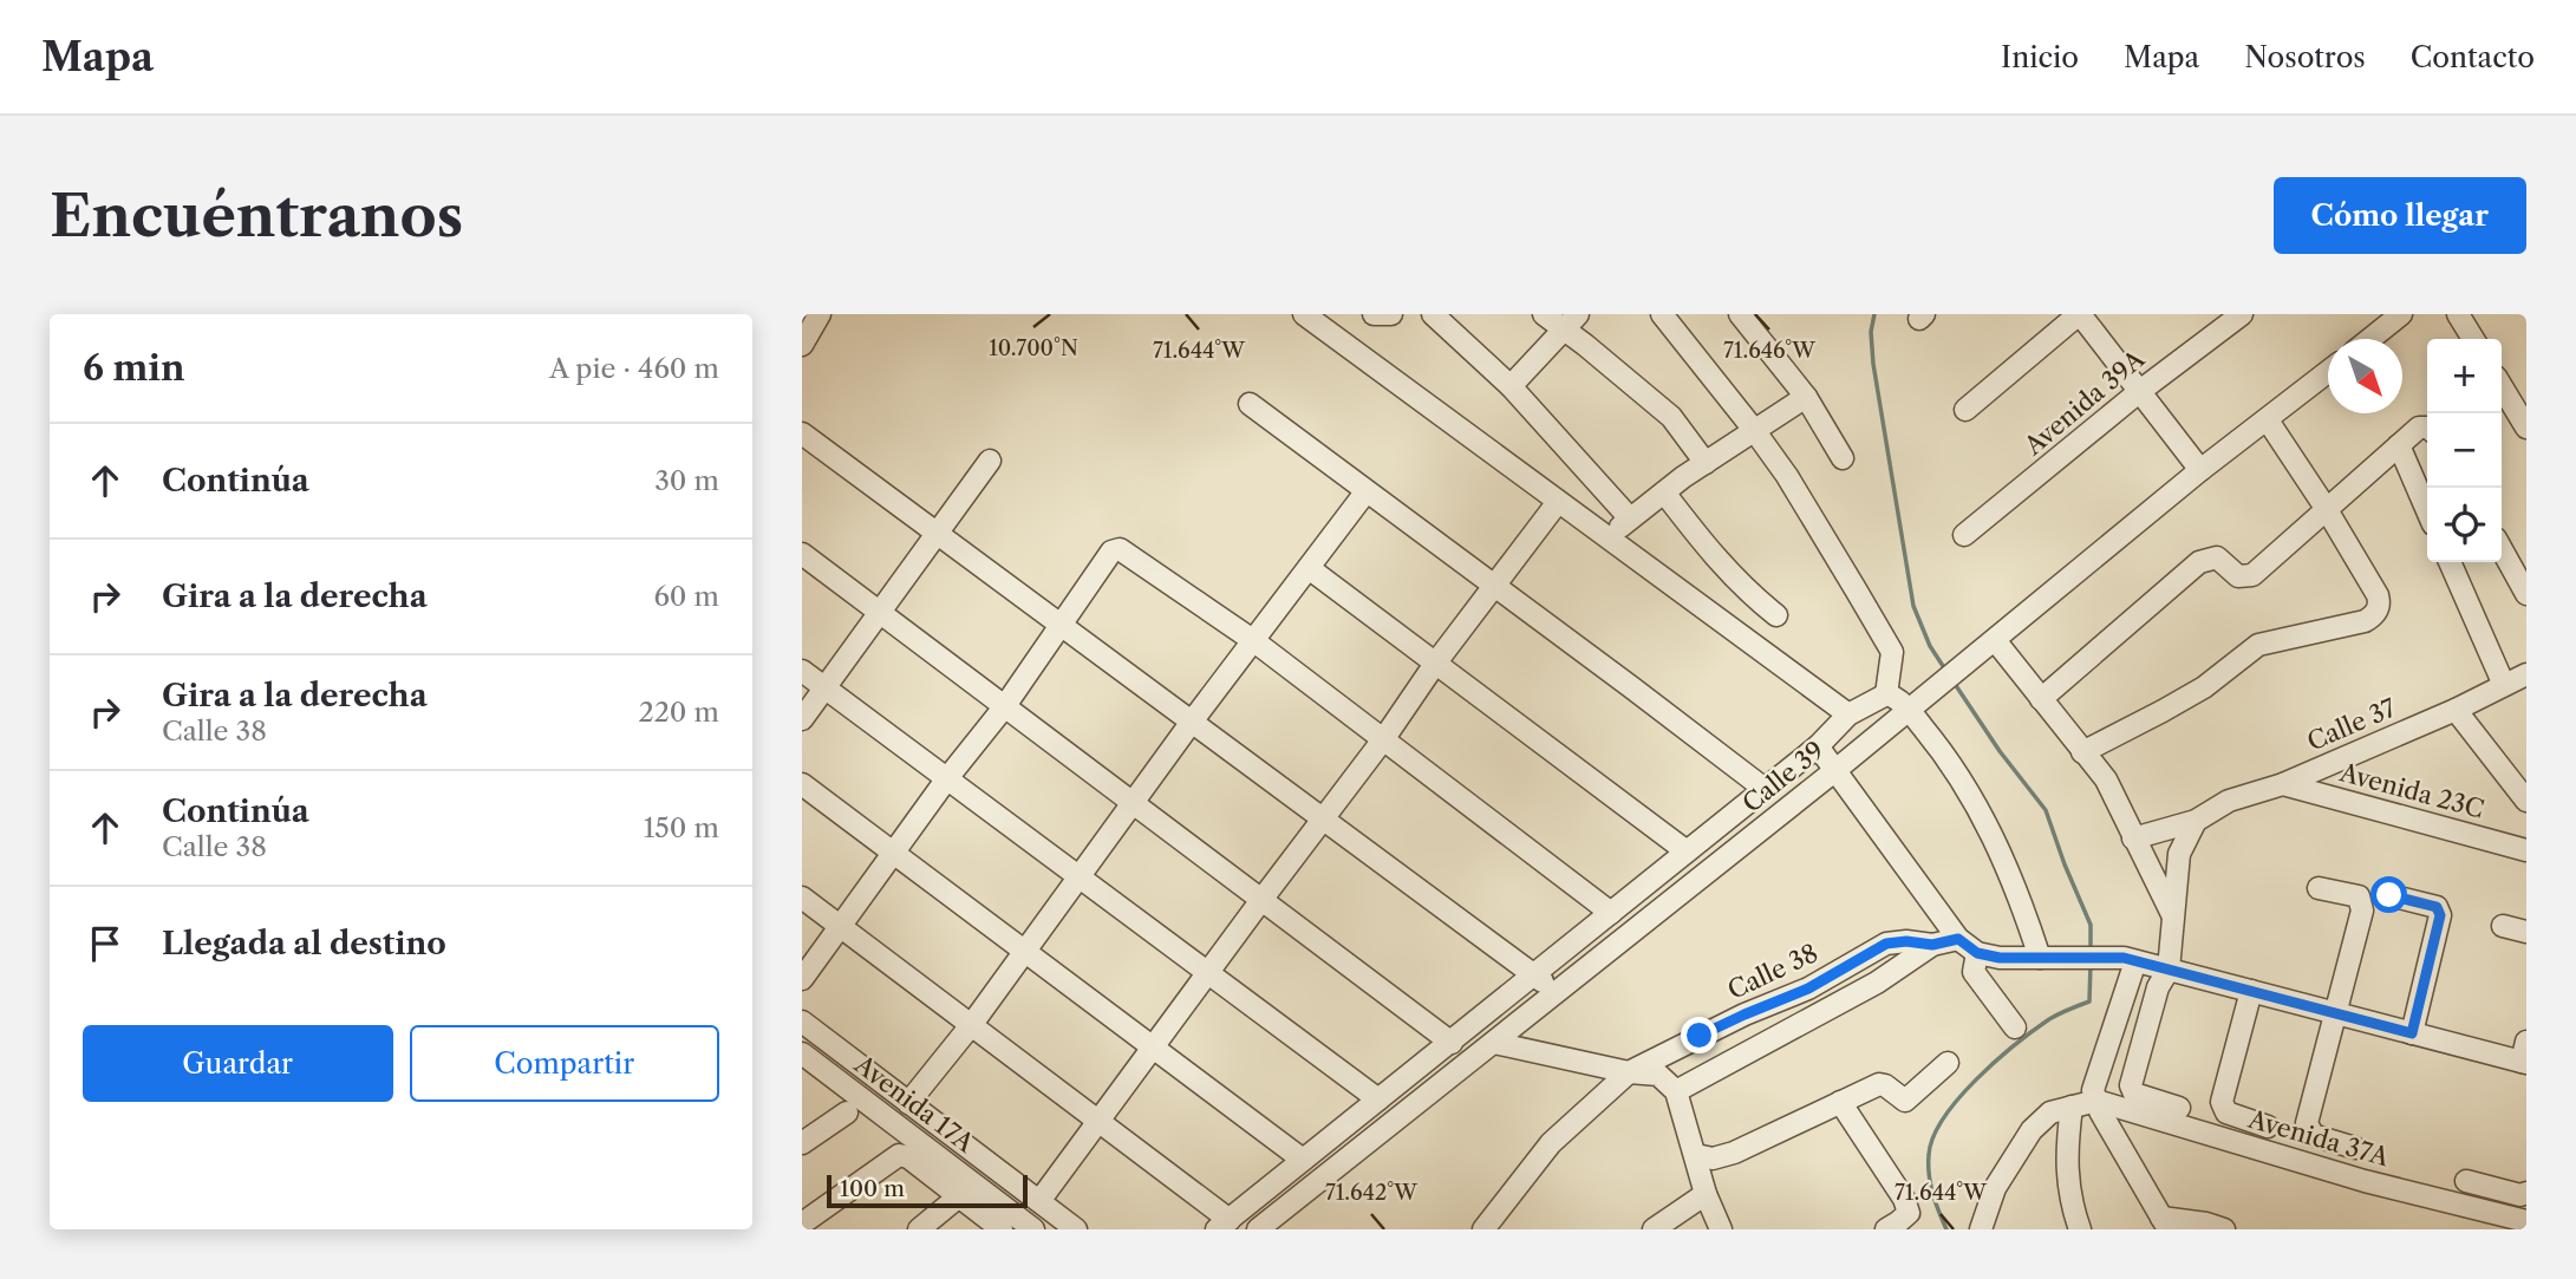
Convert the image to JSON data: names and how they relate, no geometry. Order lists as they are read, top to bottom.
{
  "streets": {
    "street": [
      "Avenida 39A",
      "Calle 37",
      "Calle 39",
      "Avenida 23C",
      "Calle 38",
      "Avenida 17A",
      "Avenida 37A"
    ]
  },
  "crossings": [
    ["Calle 37", "Avenida 23C"]
  ],
  "scale_bar": "100 m",
  "north": "bottom right",
  "page": {
    "header": "Mapa",
    "nav": [
      "Inicio",
      "Mapa",
      "Nosotros",
      "Contacto"
    ],
    "buttons": [
      "Cómo llegar",
      ["Guardar", "Compartir"]
    ],
    "title": "Encuéntranos",
    "heading": ["6 min", "A pie · 460 m"],
    "map_buttons": ["+", "−"],
    "list": [
      ["Continúa", "30 m"],
      ["Gira a la derecha", "60 m"],
      ["Gira a la derecha", "Calle 38", "220 m"],
      ["Continúa", "Calle 38", "150 m"],
      "Llegada al destino"
    ],
    "scale": "100 m"
  },
  "coordinates": [
    "10.700°N",
    "71.644°W",
    "71.646°W",
    "71.642°W"
  ]
}
